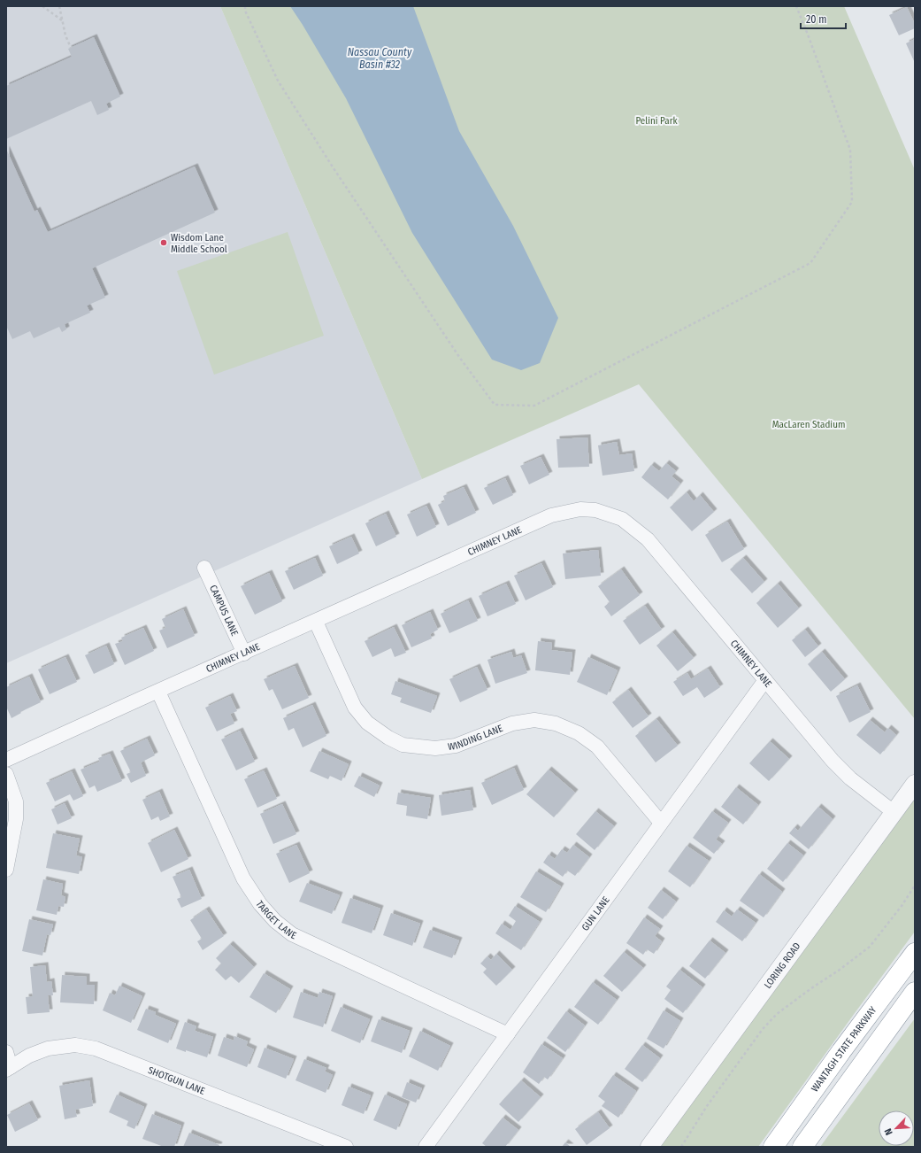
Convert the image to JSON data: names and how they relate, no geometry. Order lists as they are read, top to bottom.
{
  "streets": {
    "highway": ["WANTAGH STATE PARKWAY"],
    "street": [
      "CHIMNEY LANE",
      "CAMPUS LANE",
      "WINDING LANE",
      "GUN LANE",
      "TARGET LANE",
      "LORING ROAD",
      "SHOTGUN LANE"
    ]
  },
  "crossings": [
    ["CHIMNEY LANE", "CAMPUS LANE"],
    ["CHIMNEY LANE", "WINDING LANE"],
    ["CHIMNEY LANE", "GUN LANE"],
    ["CHIMNEY LANE", "TARGET LANE"],
    ["CHIMNEY LANE", "LORING ROAD"],
    ["WINDING LANE", "GUN LANE"],
    ["GUN LANE", "TARGET LANE"]
  ],
  "water": ["Nassau County Basin #32"],
  "parks": ["Pelini Park", "MacLaren Stadium"],
  "places": ["Wisdom Lane Middle School"],
  "scale_bar": "20 m",
  "north": "bottom left"
}
